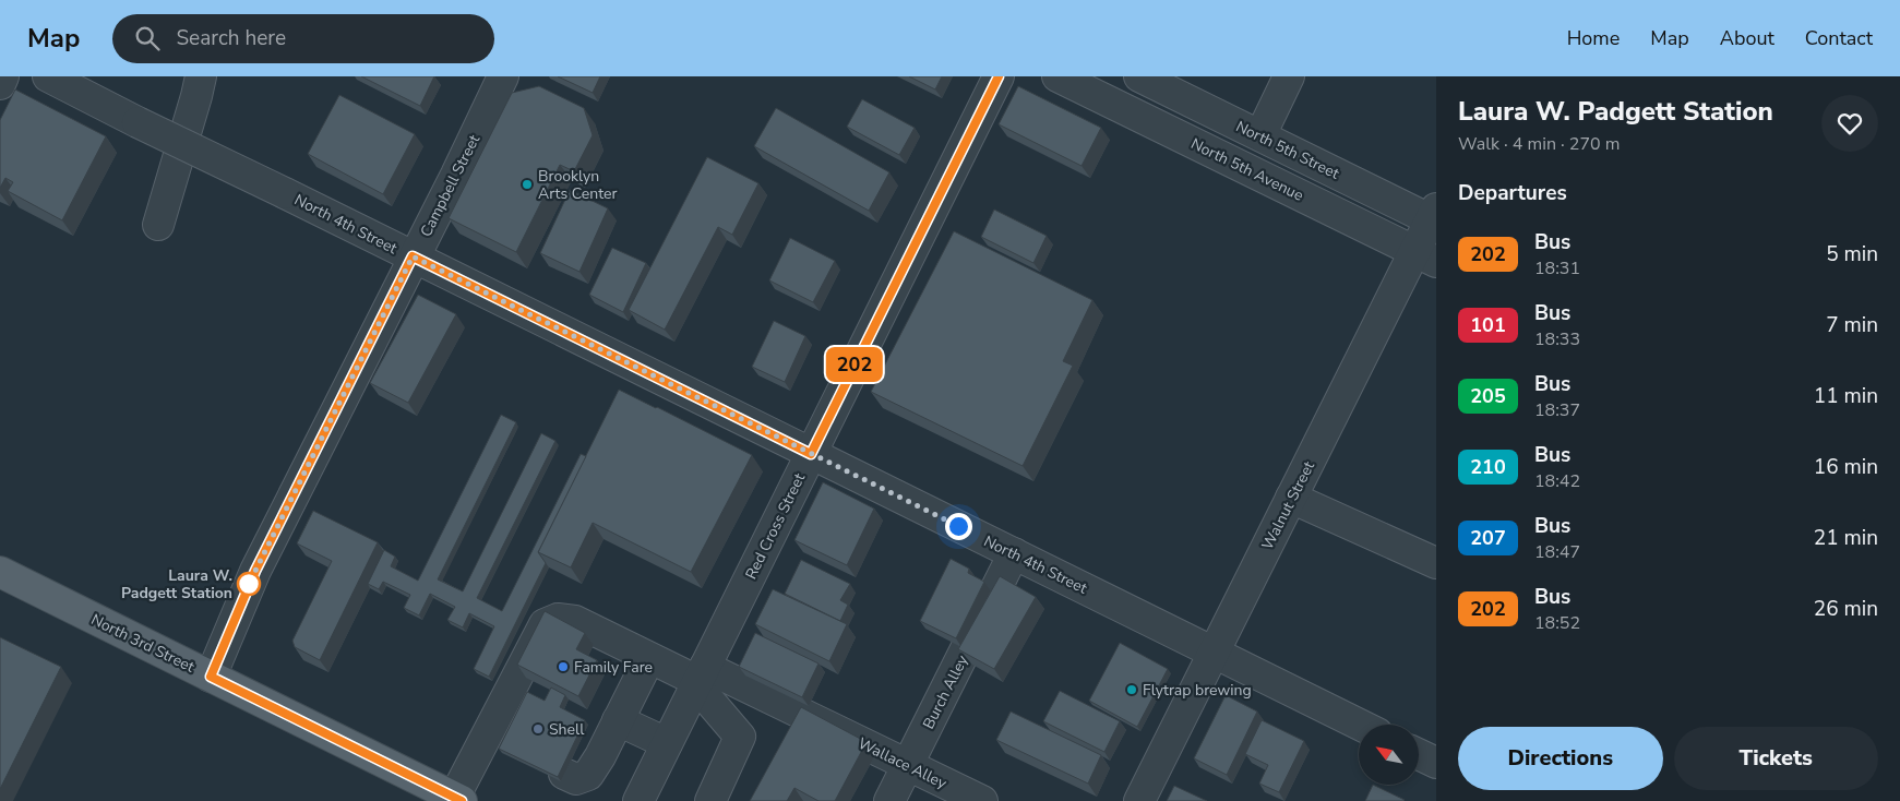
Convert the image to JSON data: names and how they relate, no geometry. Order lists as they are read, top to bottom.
{
  "streets": {
    "main road": ["North 3rd Street"],
    "street": [
      "North 5th Street",
      "North 5th Avenue",
      "Campbell Street",
      "North 4th Street",
      "Walnut Street",
      "Red Cross Street",
      "Burch Alley",
      "Wallace Alley"
    ]
  },
  "crossings": [
    ["North 5th Street", "Walnut Street"],
    ["North 5th Avenue", "Walnut Street"],
    ["Campbell Street", "North 4th Street"],
    ["Campbell Street", "North 3rd Street"],
    ["North 4th Street", "Walnut Street"],
    ["North 4th Street", "Red Cross Street"],
    ["North 4th Street", "Burch Alley"],
    ["Red Cross Street", "Wallace Alley"],
    ["Burch Alley", "Wallace Alley"]
  ],
  "places": [
    "Brooklyn Arts Center",
    "Laura W. Padgett Station",
    "Family Fare",
    "Flytrap brewing",
    "Shell"
  ],
  "lines": ["bus line 202"],
  "north": "top left",
  "page": {
    "header": "Map",
    "search": "Search here",
    "nav": [
      "Home",
      "Map",
      "About",
      "Contact"
    ],
    "on_map": "202",
    "heading": [
      ["Laura W. Padgett Station", "Walk · 4 min · 270 m"],
      "Departures"
    ],
    "list": [
      {
        "mark": "202",
        "name": "Bus",
        "note": "18:31",
        "value": "5 min"
      },
      {
        "mark": "101",
        "name": "Bus",
        "note": "18:33",
        "value": "7 min"
      },
      {
        "mark": "205",
        "name": "Bus",
        "note": "18:37",
        "value": "11 min"
      },
      {
        "mark": "210",
        "name": "Bus",
        "note": "18:42",
        "value": "16 min"
      },
      {
        "mark": "207",
        "name": "Bus",
        "note": "18:47",
        "value": "21 min"
      },
      {
        "mark": "202",
        "name": "Bus",
        "note": "18:52",
        "value": "26 min"
      }
    ],
    "buttons": ["Directions", "Tickets"]
  }
}
